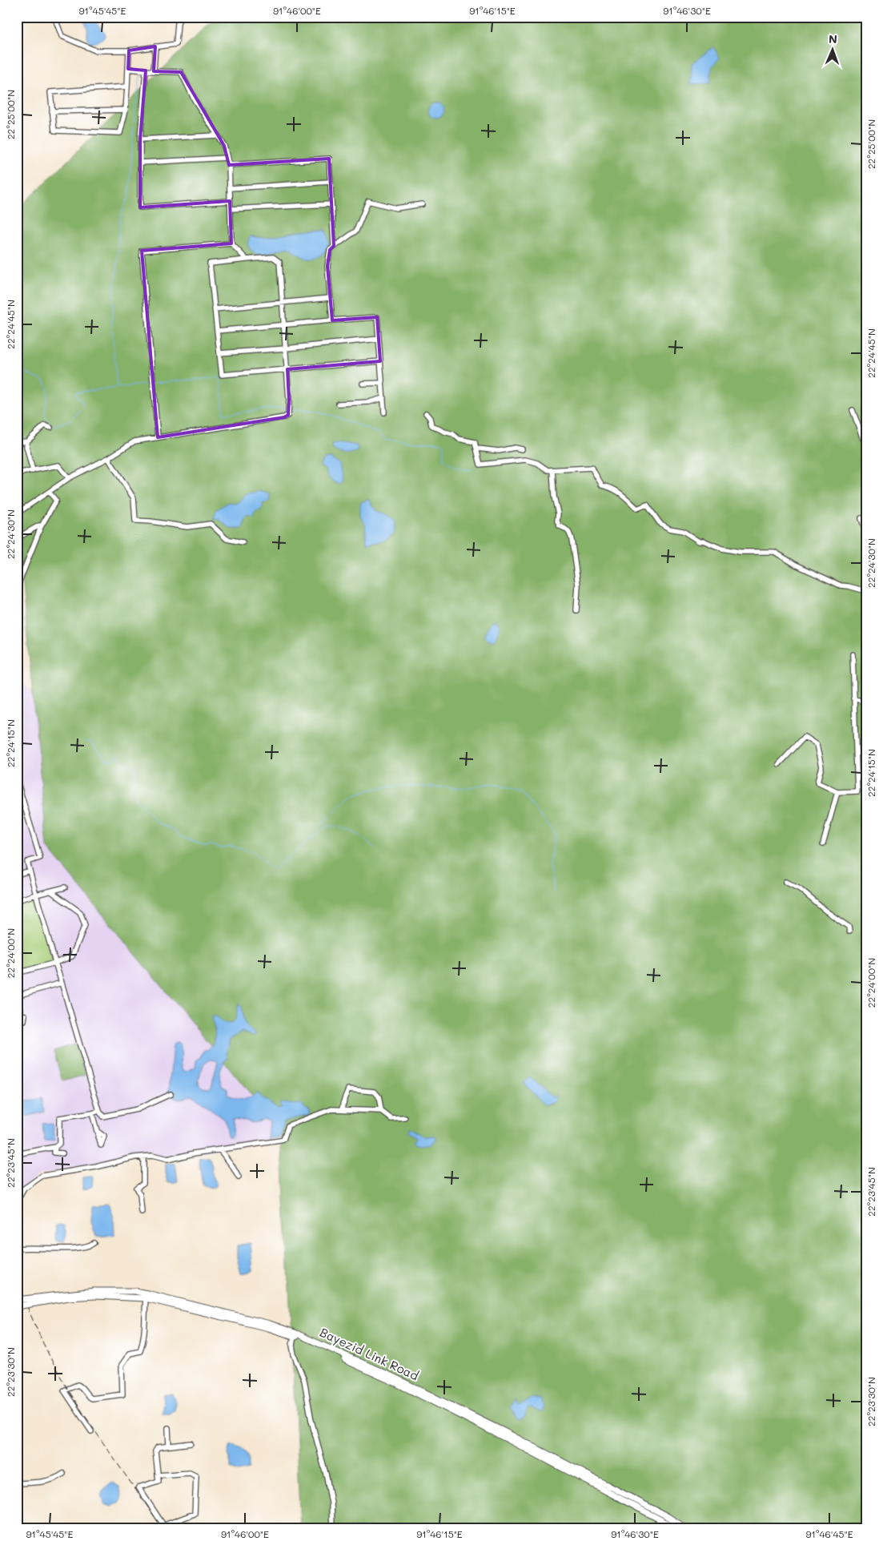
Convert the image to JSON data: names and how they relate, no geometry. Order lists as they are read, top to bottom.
{
  "streets": {
    "main road": ["Bayezid Link Road"]
  },
  "north": "top",
  "coordinates": [
    "91°45'45\"E",
    "91°46'00\"E",
    "91°46'15\"E",
    "91°46'30\"E",
    "22°25'00\"N",
    "22°24'45\"N",
    "22°24'30\"N",
    "22°24'15\"N",
    "22°24'00\"N",
    "22°23'45\"N",
    "22°23'30\"N",
    "91°46'45\"E"
  ]
}
